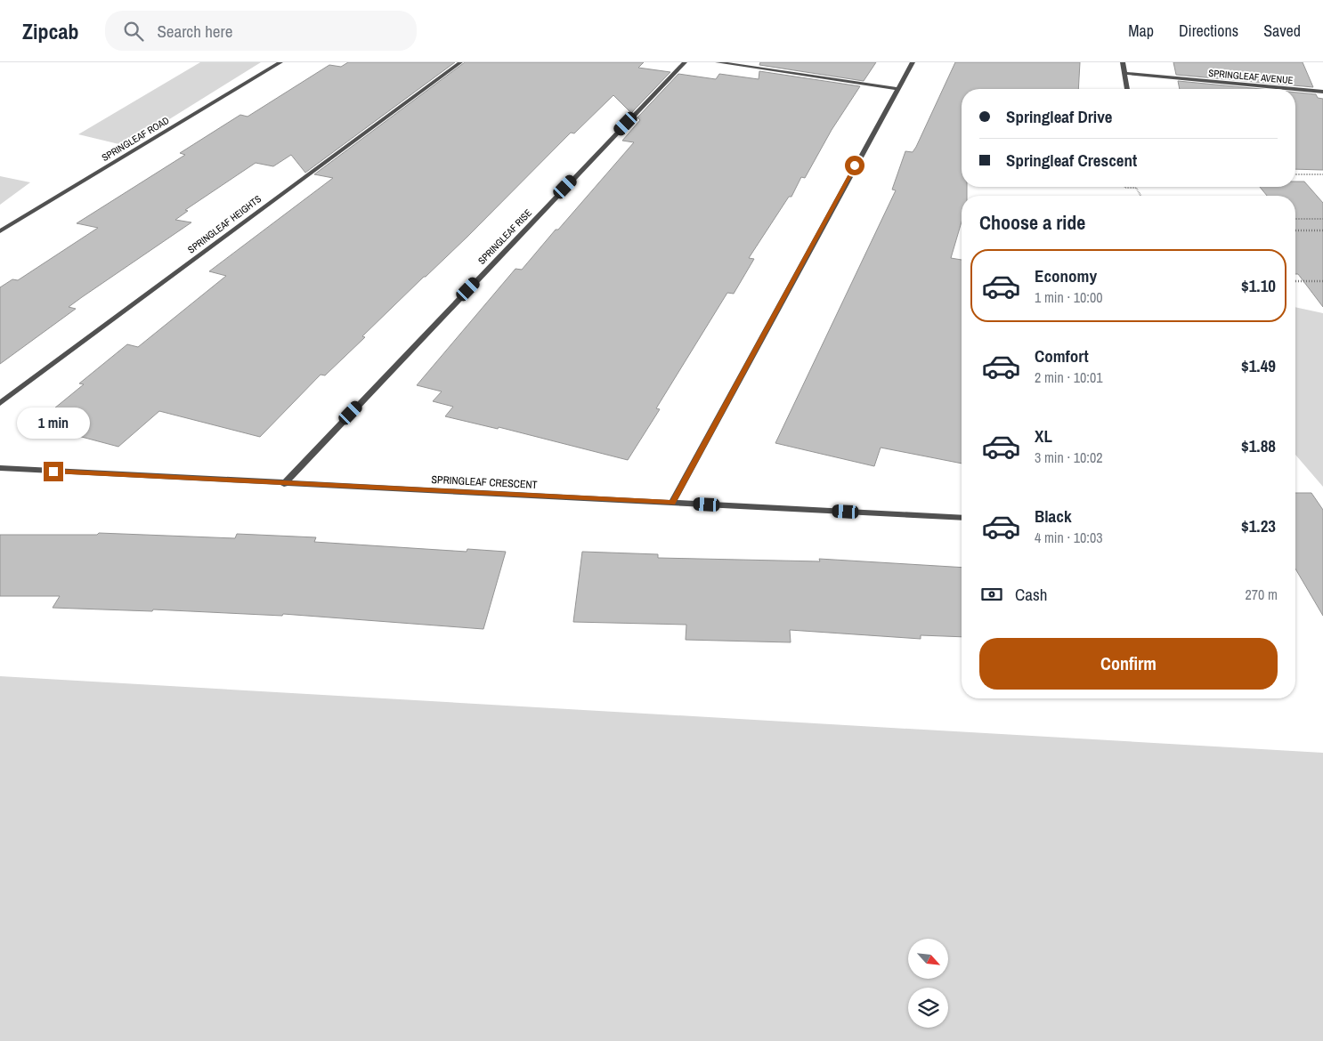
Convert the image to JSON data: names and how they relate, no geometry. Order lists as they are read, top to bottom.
{
  "streets": {
    "street": [
      "SPRINGLEAF AVENUE",
      "SPRINGLEAF ROAD",
      "SPRINGLEAF HEIGHTS",
      "SPRINGLEAF RISE",
      "SPRINGLEAF CRESCENT"
    ]
  },
  "crossings": [
    ["SPRINGLEAF RISE", "SPRINGLEAF CRESCENT"]
  ],
  "north": "bottom right",
  "page": {
    "header": "Zipcab",
    "search": "Search here",
    "nav": ["Map", "Directions", "Saved"],
    "banner": ["Springleaf Drive", "Springleaf Crescent"],
    "heading": "Choose a ride",
    "list": [
      {
        "name": "Economy",
        "note": "1 min · 10:00",
        "value": "$1.10"
      },
      {
        "name": "Comfort",
        "note": "2 min · 10:01",
        "value": "$1.49"
      },
      {
        "name": "XL",
        "note": "3 min · 10:02",
        "value": "$1.88"
      },
      {
        "name": "Black",
        "note": "4 min · 10:03",
        "value": "$1.23"
      }
    ],
    "bubble": "1 min",
    "pay": ["Cash", "270 m"],
    "buttons": "Confirm"
  }
}
